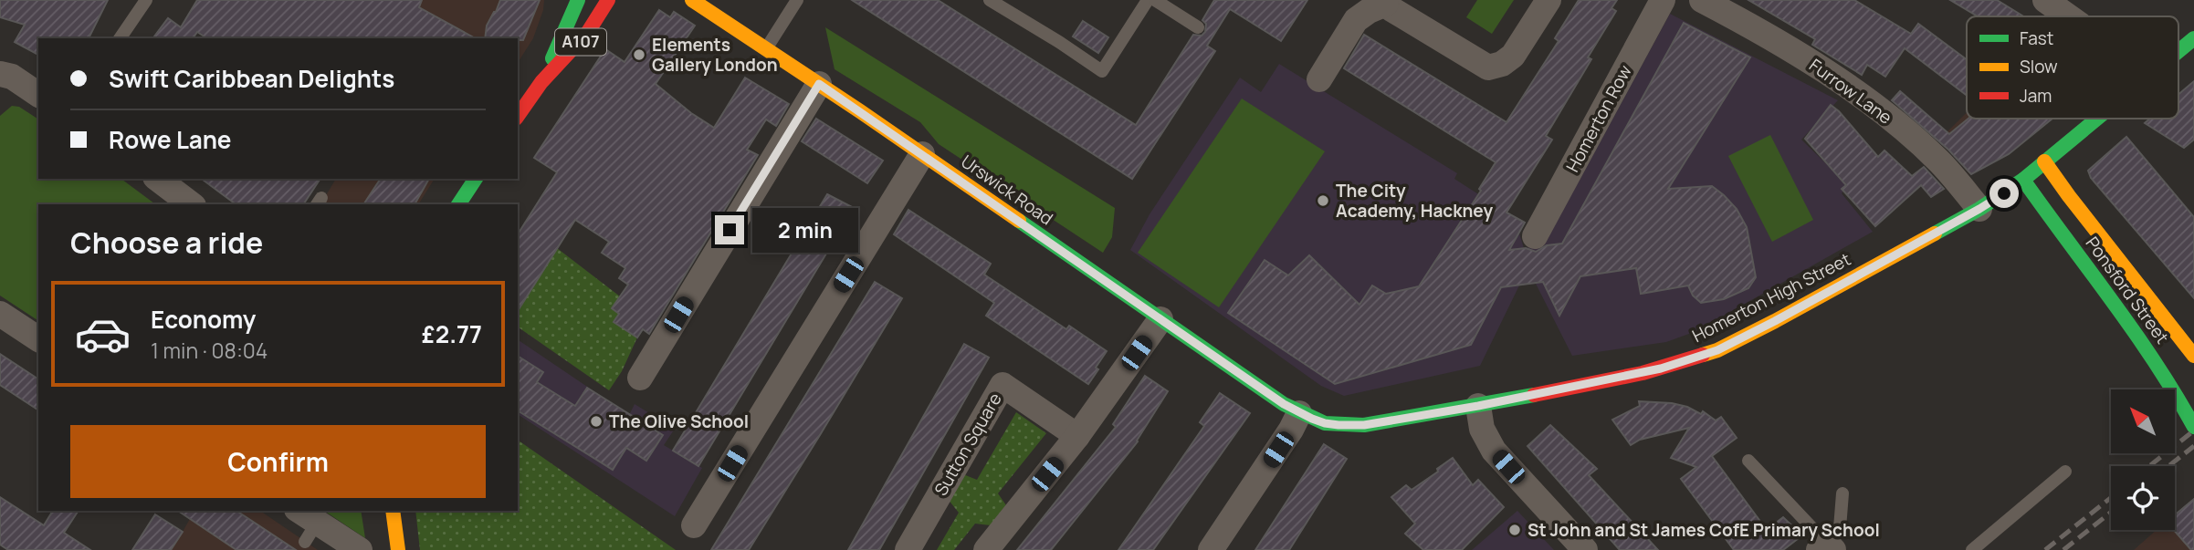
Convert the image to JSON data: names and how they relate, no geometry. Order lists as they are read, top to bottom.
{
  "streets": {
    "main road": [
      "A107",
      "Urswick Road",
      "Ponsford Street",
      "Homerton High Street"
    ],
    "street": ["Furrow Lane", "Homerton Row", "Sutton Square"]
  },
  "crossings": [
    ["Furrow Lane", "Homerton High Street"],
    ["Urswick Road", "Homerton High Street"],
    ["Ponsford Street", "Homerton High Street"]
  ],
  "places": [
    "Elements Gallery London",
    "The City Academy, Hackney",
    "The Olive School",
    "St John and St James CofE Primary School"
  ],
  "legend": ["Fast", "Slow", "Jam"],
  "north": "top left",
  "page": {
    "banner": ["Swift Caribbean Delights", "Rowe Lane"],
    "heading": "Choose a ride",
    "bubble": "2 min",
    "list": [
      {
        "name": "Economy",
        "note": "1 min · 08:04",
        "value": "£2.77"
      }
    ],
    "buttons": "Confirm"
  }
}
